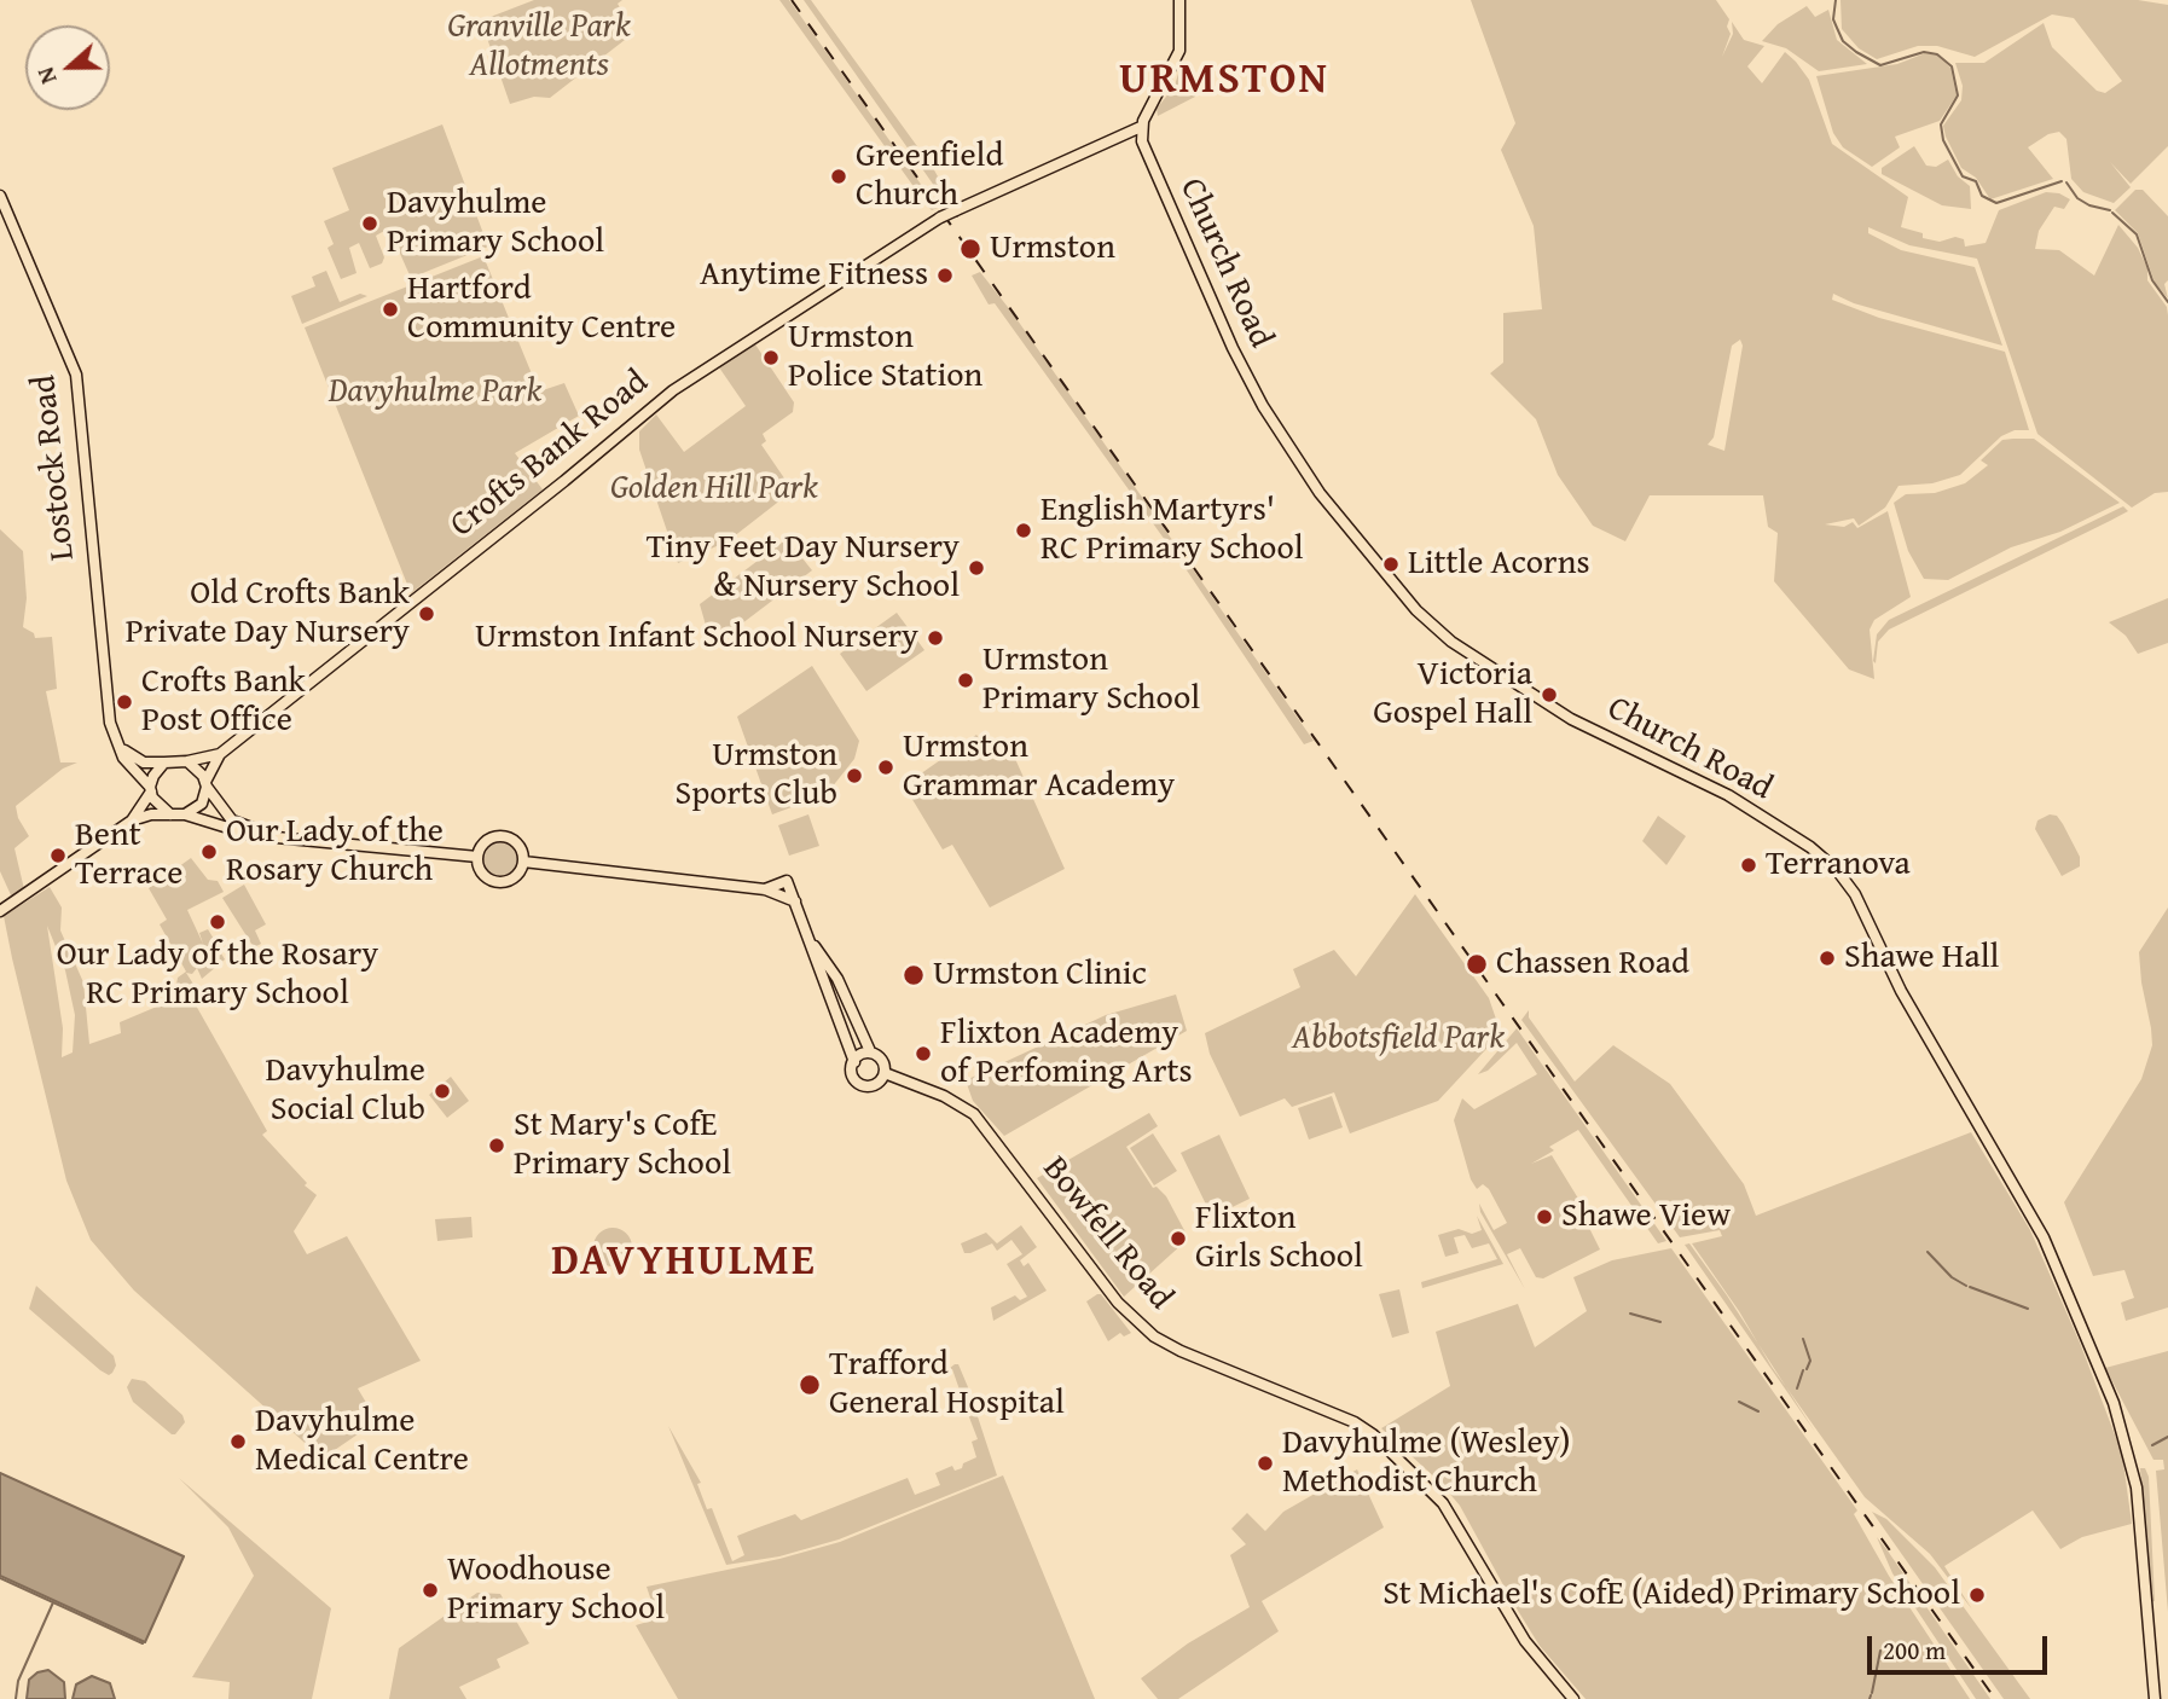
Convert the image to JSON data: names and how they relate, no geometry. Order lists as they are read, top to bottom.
{
  "streets": {
    "main road": [
      "Church Road",
      "Crofts Bank Road",
      "Lostock Road",
      "Bowfell Road"
    ]
  },
  "crossings": [
    ["Church Road", "Crofts Bank Road"],
    ["Crofts Bank Road", "Lostock Road"]
  ],
  "districts": ["URMSTON", "DAVYHULME"],
  "parks": [
    "Granville Park Allotments",
    "Davyhulme Park",
    "Golden Hill Park",
    "Abbotsfield Park"
  ],
  "places": [
    "Greenfield Church",
    "Davyhulme Primary School",
    "Urmston",
    "Anytime Fitness",
    "Hartford Community Centre",
    "Urmston Police Station",
    "English Martyrs' RC Primary School",
    "Little Acorns",
    "Tiny Feet Day Nursery & Nursery School",
    "Old Crofts Bank Private Day Nursery",
    "Urmston Infant School Nursery",
    "Urmston Primary School",
    "Victoria Gospel Hall",
    "Crofts Bank Post Office",
    "Urmston Grammar Academy",
    "Urmston Sports Club",
    "Our Lady of the Rosary Church",
    "Bent Terrace",
    "Terranova",
    "Our Lady of the Rosary RC Primary School",
    "Shawe Hall",
    "Chassen Road",
    "Urmston Clinic",
    "Flixton Academy of Perfoming Arts",
    "Davyhulme Social Club",
    "St Mary's CofE Primary School",
    "Shawe View",
    "Flixton Girls School",
    "Trafford General Hospital",
    "Davyhulme Medical Centre",
    "Davyhulme (Wesley) Methodist Church",
    "Woodhouse Primary School",
    "St Michael's CofE (Aided) Primary School"
  ],
  "scale_bar": "200 m",
  "north": "left"
}
